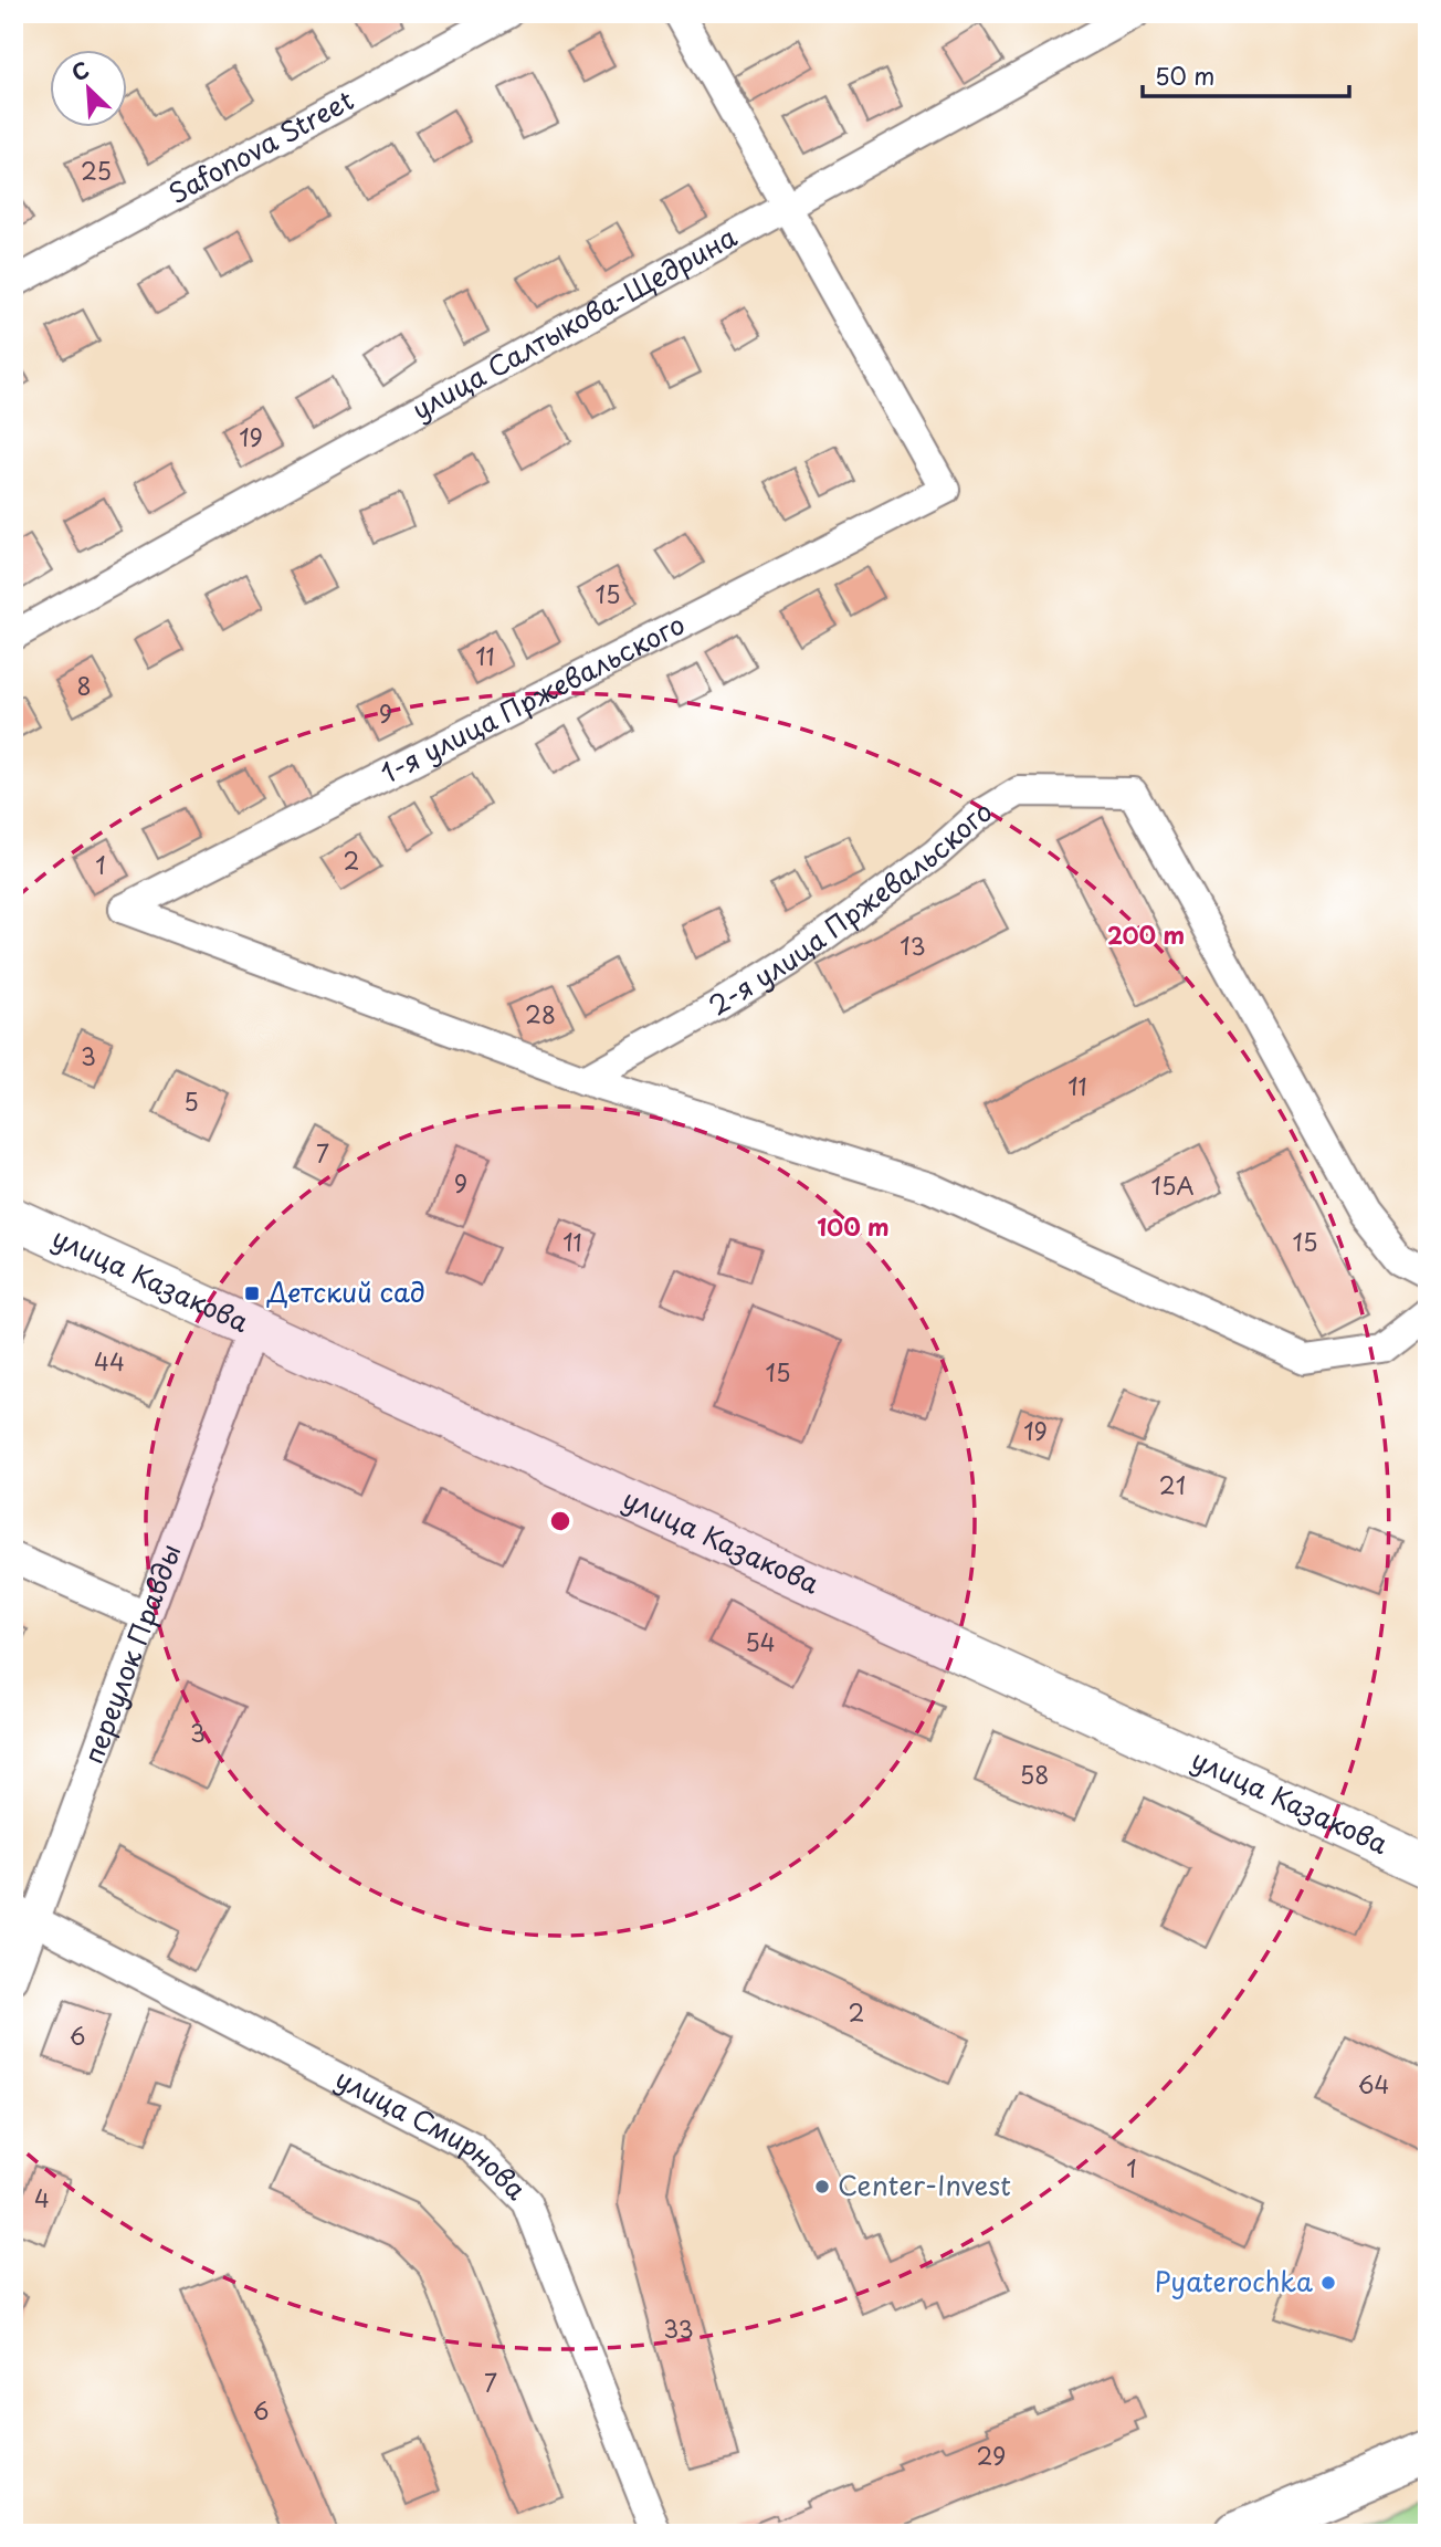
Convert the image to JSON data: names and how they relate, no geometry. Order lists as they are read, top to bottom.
{
  "streets": {
    "main road": ["улица Казакова"],
    "street": [
      "Safonova Street",
      "улица Салтыкова-Щедрина",
      "1-я улица Пржевальского",
      "2-я улица Пржевальского",
      "переулок Правды",
      "улица Смирнова"
    ]
  },
  "crossings": [
    ["улица Салтыкова-Щедрина", "1-я улица Пржевальского"],
    ["1-я улица Пржевальского", "2-я улица Пржевальского"],
    ["улица Казакова", "переулок Правды"],
    ["переулок Правды", "улица Смирнова"]
  ],
  "places": {
    "transit": ["Детский сад"],
    "other": ["Center-Invest", "Pyaterochka"]
  },
  "house_numbers": [
    "25",
    "19",
    "15",
    "11",
    "8",
    "9",
    "2",
    "1",
    "13",
    "28",
    "3",
    "11",
    "5",
    "7",
    "9",
    "15А",
    "11",
    "15",
    "44",
    "15",
    "19",
    "21",
    "54",
    "3",
    "58",
    "2",
    "6",
    "64",
    "1",
    "4",
    "33",
    "7",
    "6",
    "29"
  ],
  "scale_bar": "50 m",
  "north": "top left",
  "rings": ["200 m", "100 m"]
}
